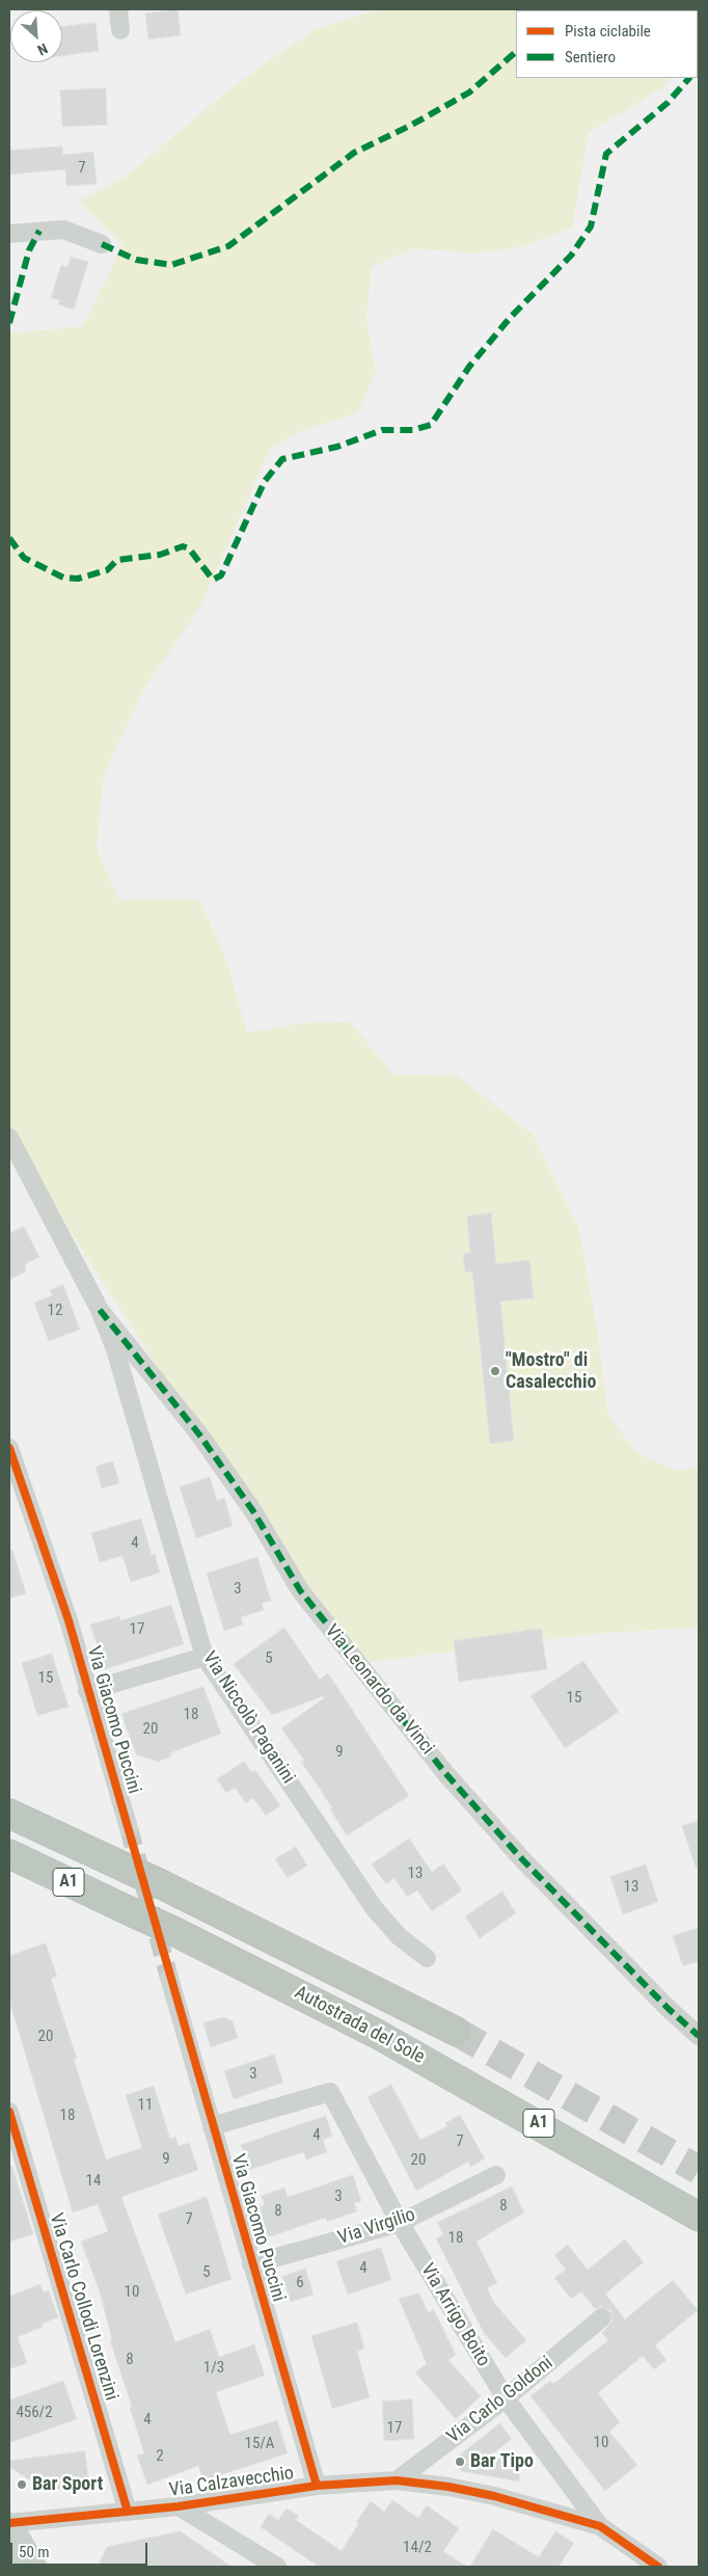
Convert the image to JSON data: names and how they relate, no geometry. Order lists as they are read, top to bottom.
{
  "streets": {
    "highway": ["A1", "Autostrada del Sole"],
    "street": [
      "Via Leonardo da Vinci",
      "Via Niccolò Paganini",
      "Via Giacomo Puccini",
      "Via Virgilio",
      "Via Carlo Collodi Lorenzini",
      "Via Arrigo Boito",
      "Via Carlo Goldoni",
      "Via Calzavecchio"
    ]
  },
  "crossings": [
    ["Via Leonardo da Vinci", "Via Niccolò Paganini"],
    ["Via Niccolò Paganini", "Via Giacomo Puccini"],
    ["Via Giacomo Puccini", "Via Virgilio"],
    ["Via Giacomo Puccini", "Via Arrigo Boito"],
    ["Via Giacomo Puccini", "Via Calzavecchio"],
    ["Via Virgilio", "Via Arrigo Boito"],
    ["Via Carlo Collodi Lorenzini", "Via Calzavecchio"],
    ["Via Arrigo Boito", "Via Carlo Goldoni"],
    ["Via Arrigo Boito", "Via Calzavecchio"],
    ["Via Carlo Goldoni", "Via Calzavecchio"]
  ],
  "places": ["\"Mostro\" di Casalecchio", "Bar Tipo", "Bar Sport"],
  "house_numbers": [
    "7",
    "12",
    "4",
    "3",
    "17",
    "5",
    "15",
    "15",
    "18",
    "20",
    "9",
    "13",
    "13",
    "20",
    "3",
    "11",
    "18",
    "4",
    "7",
    "9",
    "20",
    "14",
    "3",
    "8",
    "8",
    "7",
    "18",
    "4",
    "5",
    "6",
    "10",
    "8",
    "1/3",
    "456/2",
    "4",
    "17",
    "10",
    "15/A",
    "2",
    "14/2"
  ],
  "legend": ["Pista ciclabile", "Sentiero"],
  "scale_bar": "50 m",
  "north": "bottom right"
}
